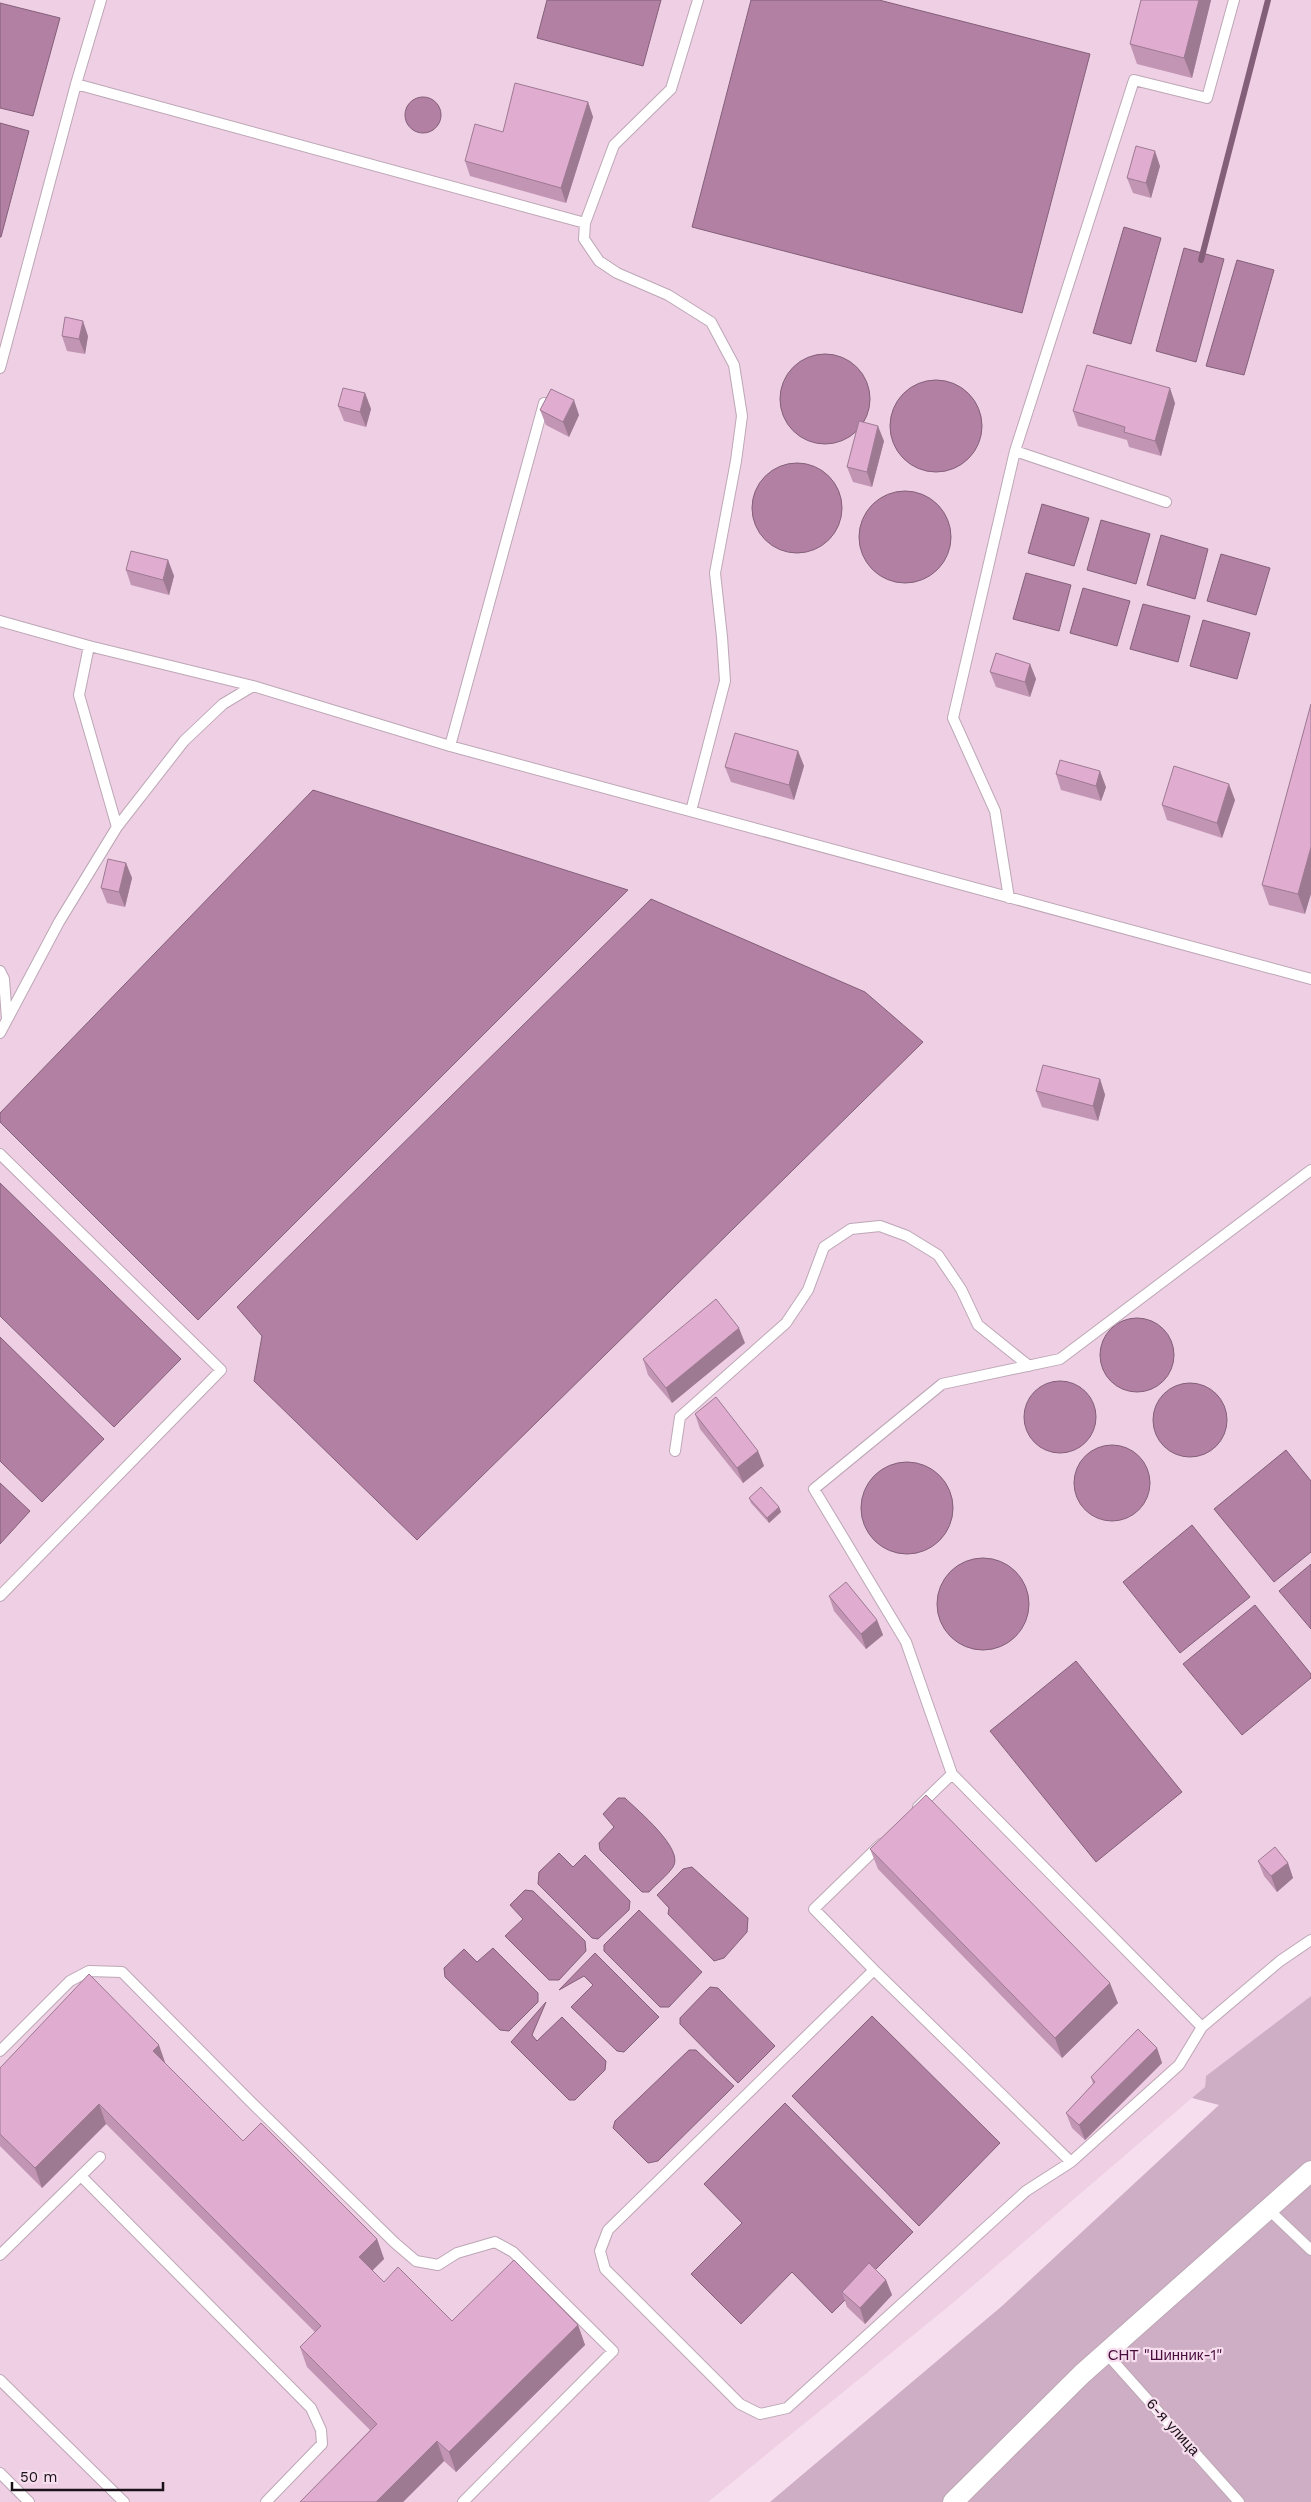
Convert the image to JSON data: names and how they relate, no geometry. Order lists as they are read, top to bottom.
{
  "streets": {
    "lane": ["6-я улица"]
  },
  "parks": ["СНТ \"Шинник-1\""],
  "scale_bar": "50 m"
}
